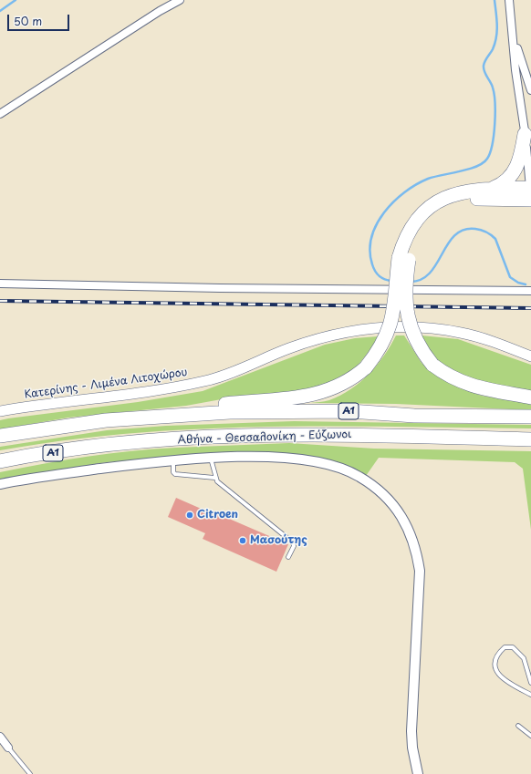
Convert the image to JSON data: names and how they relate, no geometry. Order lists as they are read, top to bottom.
{
  "streets": {
    "highway": ["Α1", "Αθήνα - Θεσσαλονίκη - Εύζωνοι"],
    "main road": ["Κατερίνης - Λιμένα Λιτοχώρου"]
  },
  "places": ["Citroen", "Μασούτης"],
  "scale_bar": "50 m"
}
